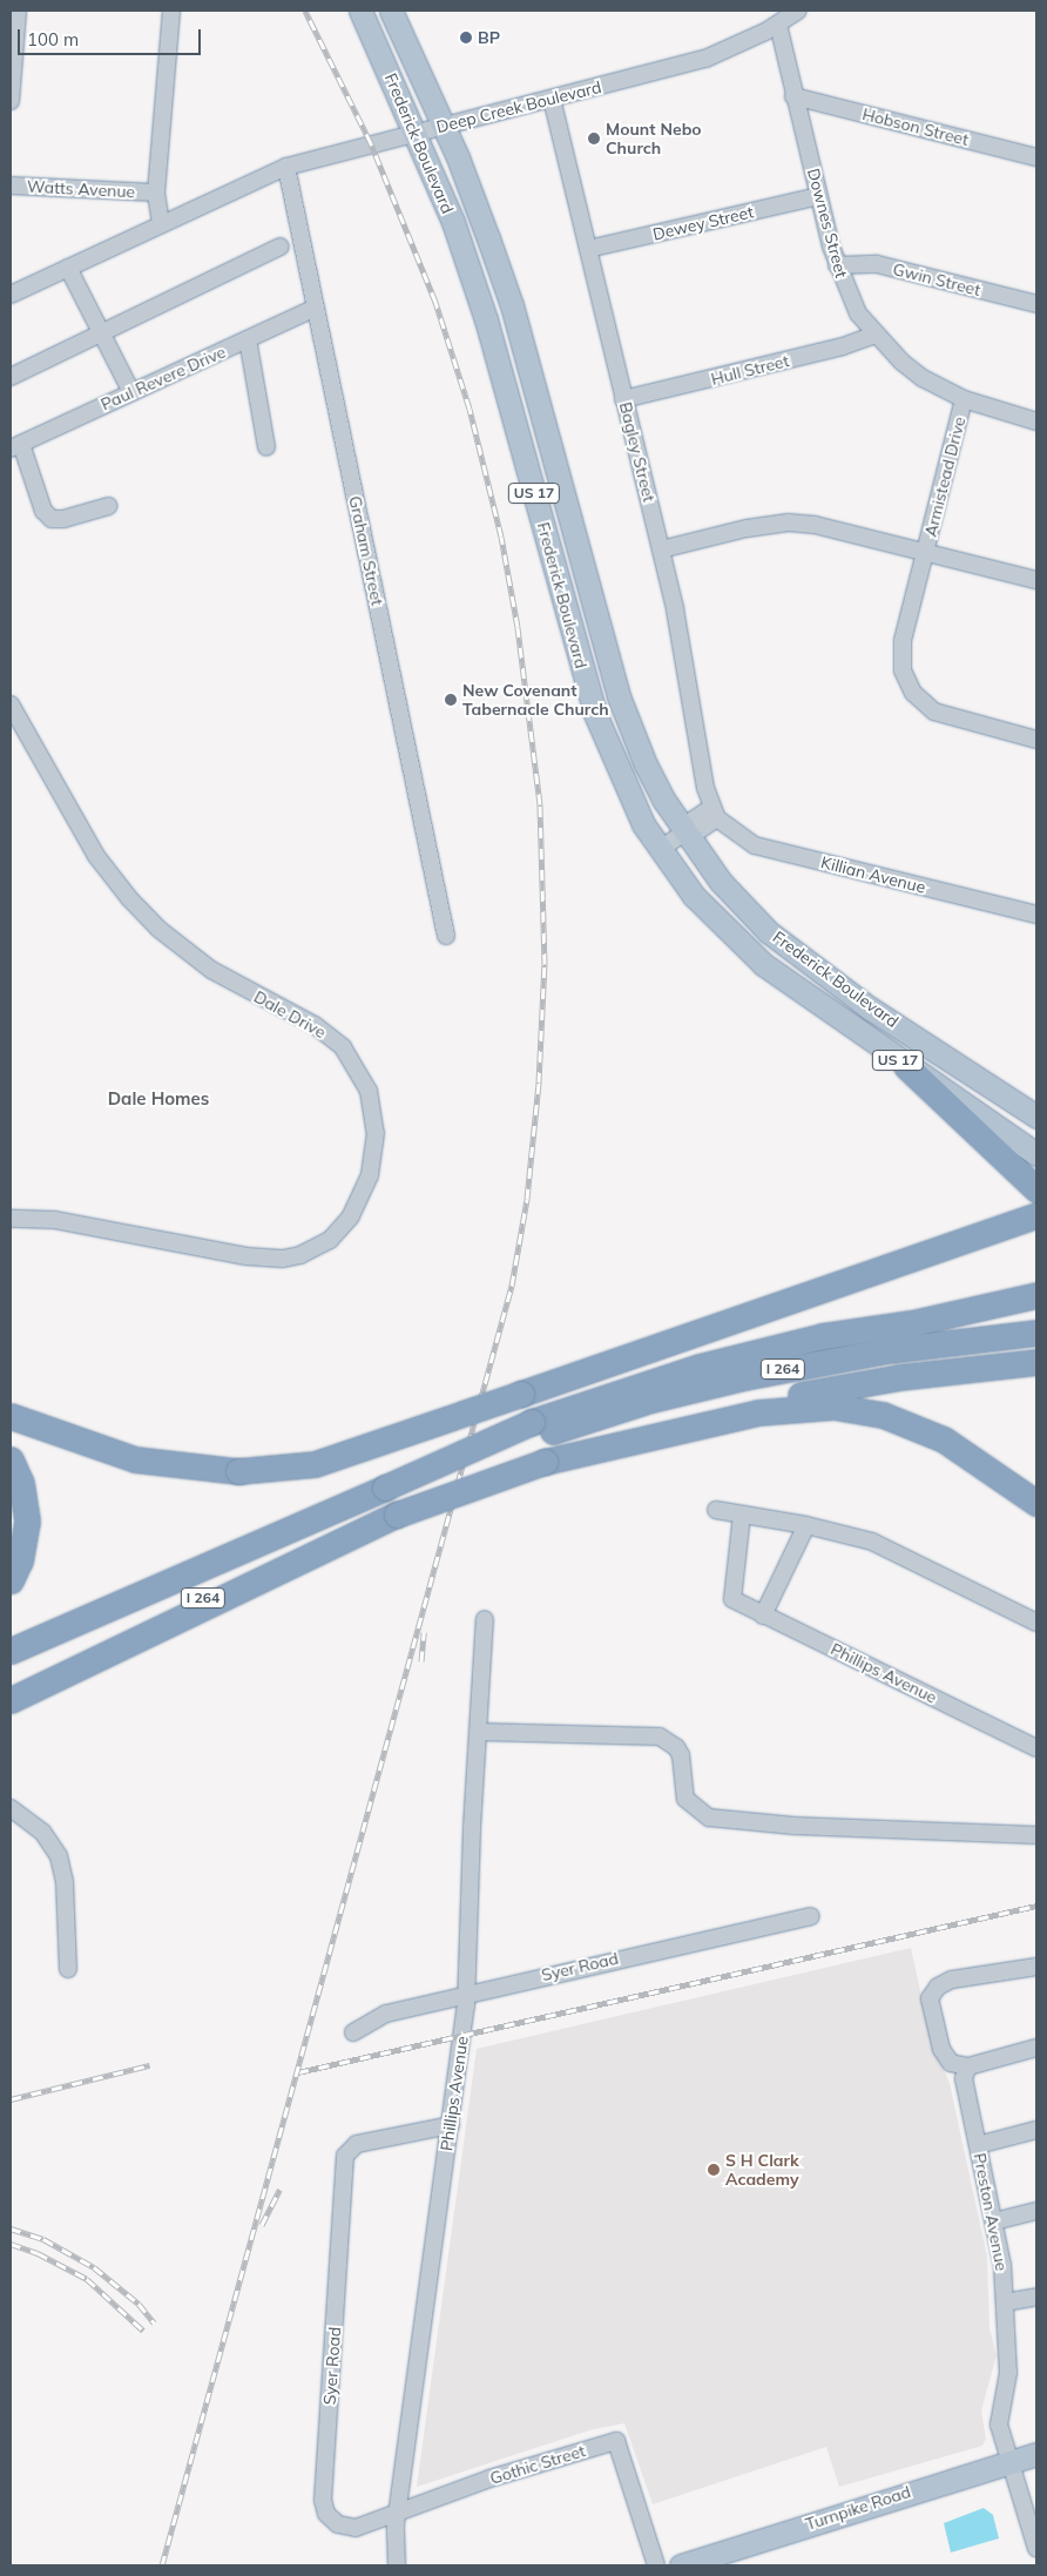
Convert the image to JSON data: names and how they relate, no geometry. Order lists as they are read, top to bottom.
{
  "streets": {
    "highway": ["I 264"],
    "main road": ["Frederick Boulevard", "US 17", "Turnpike Road"],
    "street": [
      "Deep Creek Boulevard",
      "Hobson Street",
      "Watts Avenue",
      "Dewey Street",
      "Downes Street",
      "Gwin Street",
      "Hull Street",
      "Paul Revere Drive",
      "Bagley Street",
      "Armistead Drive",
      "Graham Street",
      "Killian Avenue",
      "Dale Drive",
      "Phillips Avenue",
      "Syer Road",
      "Preston Avenue",
      "Gothic Street"
    ]
  },
  "crossings": [
    ["Deep Creek Boulevard", "Frederick Boulevard"],
    ["Deep Creek Boulevard", "Watts Avenue"],
    ["Deep Creek Boulevard", "Downes Street"],
    ["Deep Creek Boulevard", "Bagley Street"],
    ["Deep Creek Boulevard", "Graham Street"],
    ["Hobson Street", "Downes Street"],
    ["Dewey Street", "Downes Street"],
    ["Dewey Street", "Bagley Street"],
    ["Downes Street", "Gwin Street"],
    ["Downes Street", "Hull Street"],
    ["Downes Street", "Armistead Drive"],
    ["Hull Street", "Bagley Street"],
    ["Paul Revere Drive", "Graham Street"],
    ["Bagley Street", "Armistead Drive"],
    ["Bagley Street", "Killian Avenue"],
    ["Phillips Avenue", "Syer Road"],
    ["Phillips Avenue", "Gothic Street"],
    ["Syer Road", "Gothic Street"],
    ["Preston Avenue", "Turnpike Road"]
  ],
  "districts": ["Dale Homes"],
  "places": [
    "BP",
    "Mount Nebo Church",
    "New Covenant Tabernacle Church",
    "S H Clark Academy"
  ],
  "scale_bar": "100 m"
}
